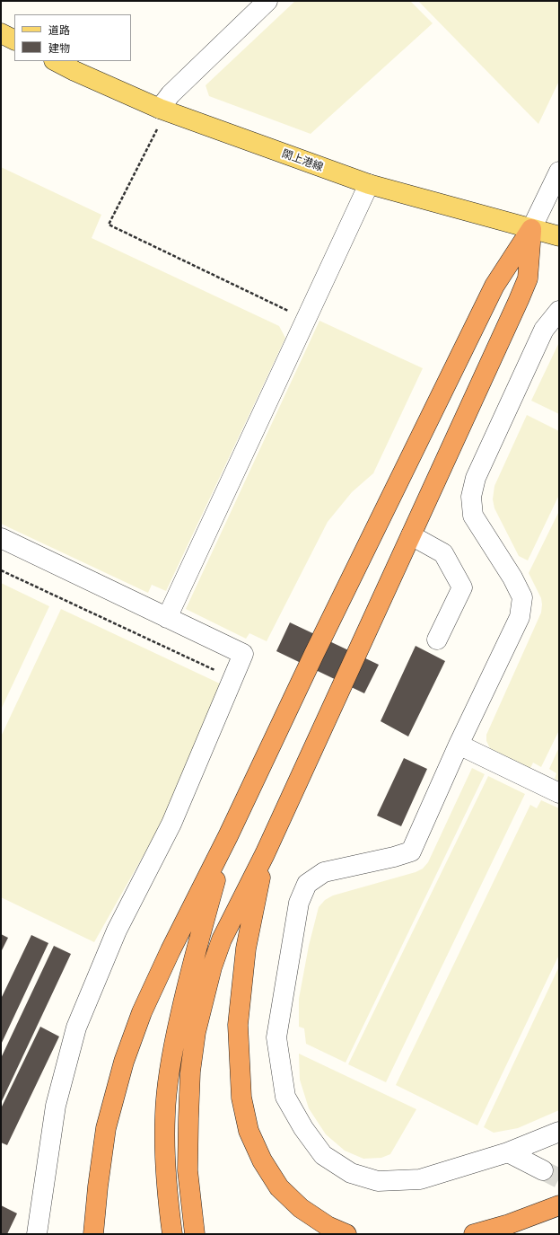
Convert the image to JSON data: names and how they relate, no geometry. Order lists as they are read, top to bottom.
{
  "streets": {
    "main road": ["閖上港線"]
  },
  "legend": ["道路", "建物"]
}
